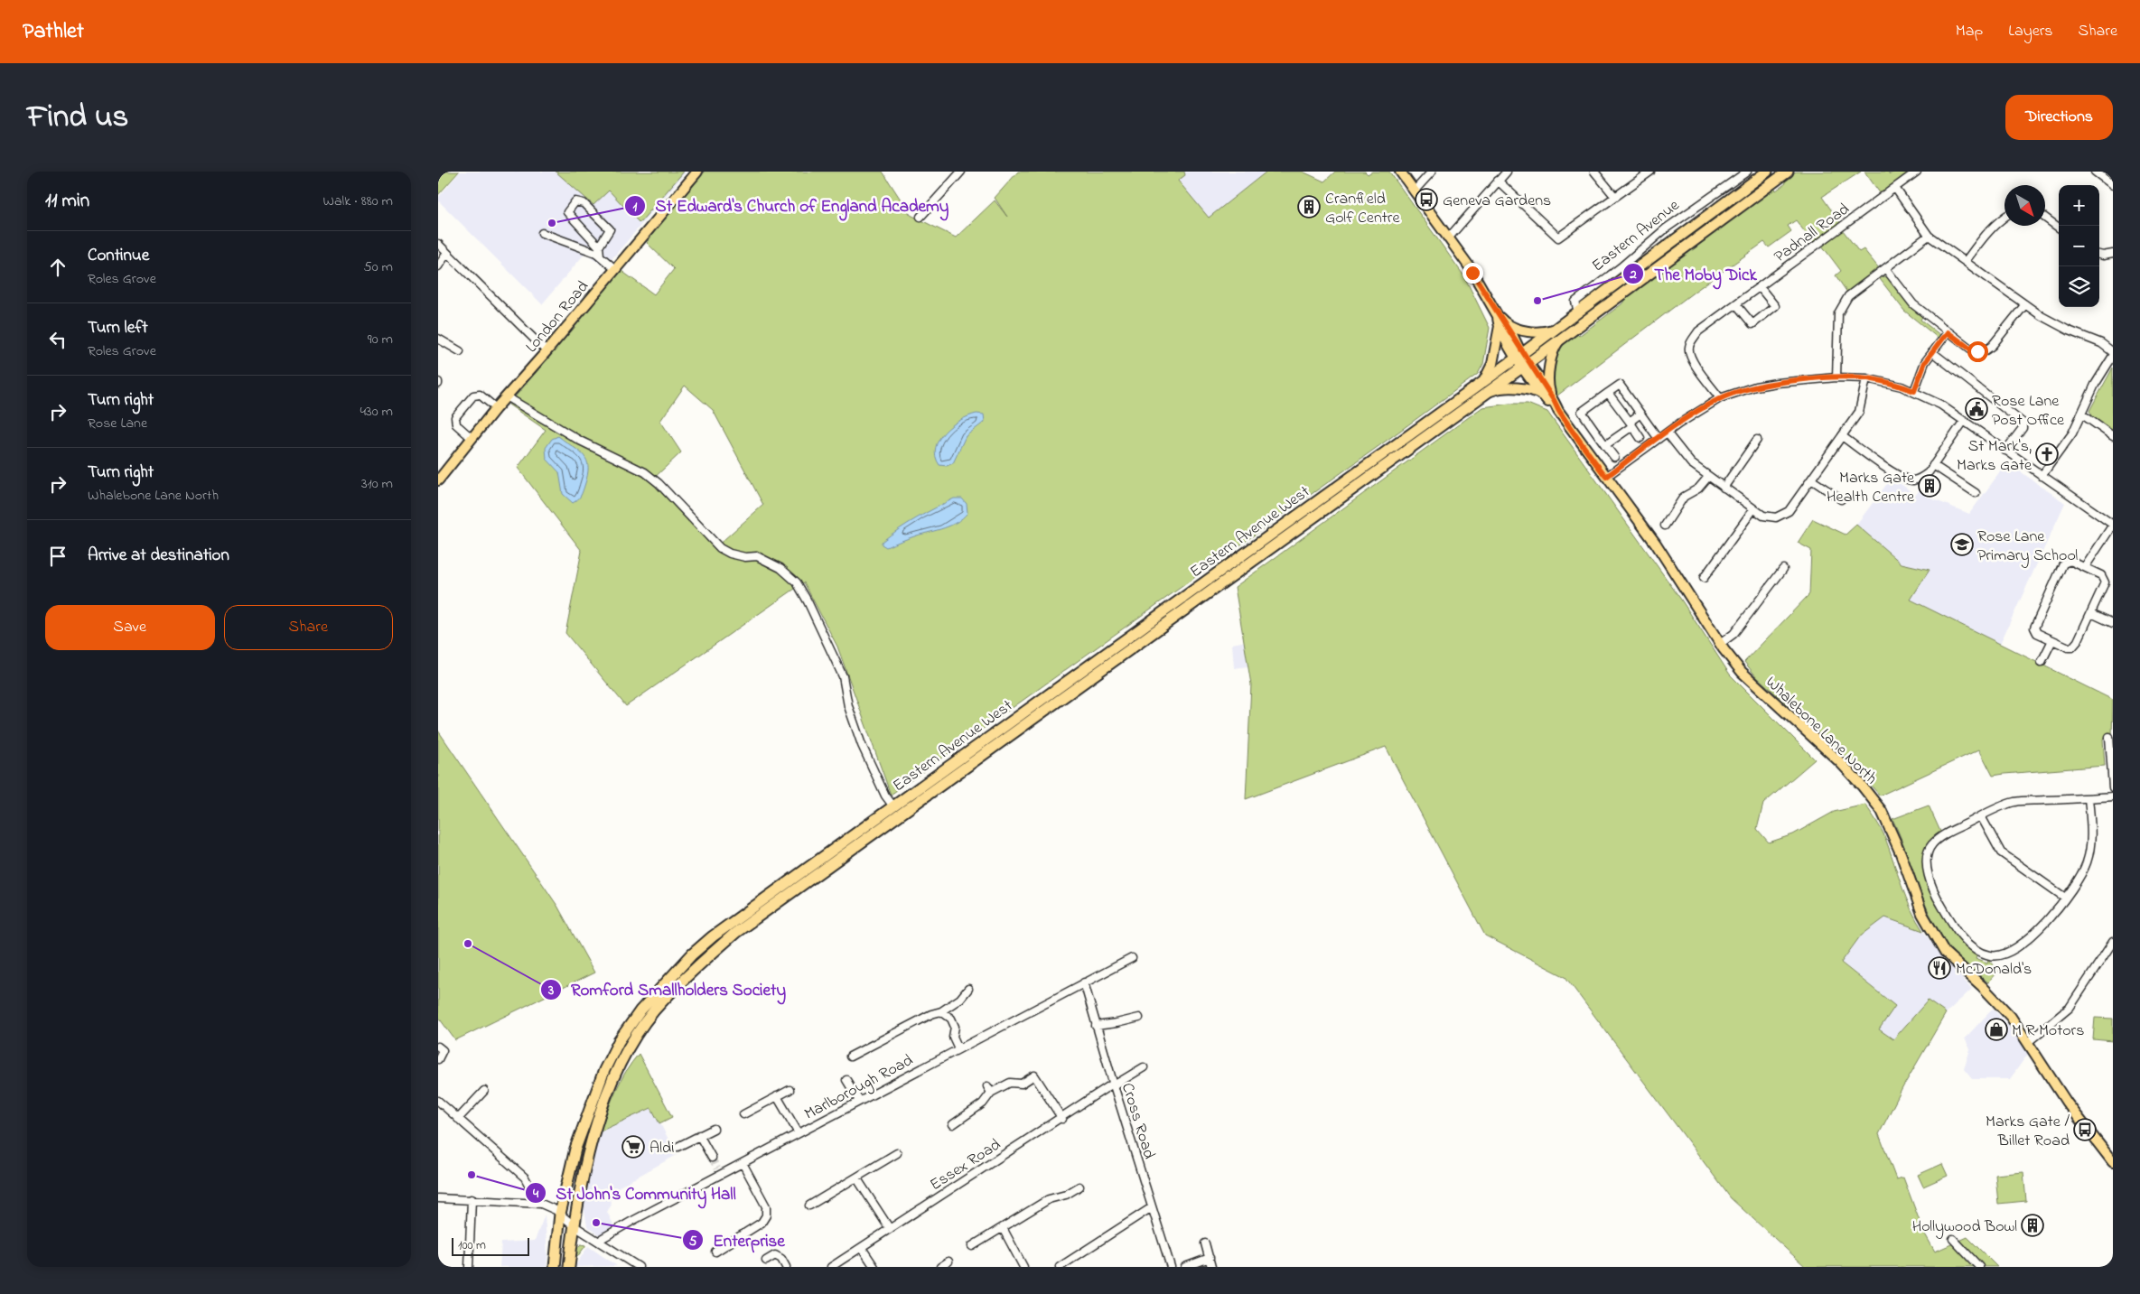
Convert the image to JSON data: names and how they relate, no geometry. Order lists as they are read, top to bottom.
{
  "streets": {
    "highway": ["Eastern Avenue", "Eastern Avenue West"],
    "main road": ["London Road", "Whalebone Lane North"],
    "street": [
      "Padnall Road",
      "Marlborough Road",
      "Cross Road",
      "Essex Road"
    ]
  },
  "crossings": [
    ["Eastern Avenue", "Eastern Avenue West"],
    ["Eastern Avenue", "Whalebone Lane North"],
    ["Eastern Avenue West", "Whalebone Lane North"],
    ["Marlborough Road", "Cross Road"],
    ["Cross Road", "Essex Road"]
  ],
  "places": {
    "bus stop": ["Geneva Gardens", "Marks Gate / Billet Road"],
    "building": ["Cranfield Golf Centre", "Marks Gate Health Centre", "Hollywood Bowl"],
    "other": [
      "St Edward's Church of England Academy",
      "The Moby Dick",
      "Romford Smallholders Society",
      "St John's Community Hall",
      "Enterprise"
    ],
    "public building": ["Rose Lane Post Office"],
    "church": ["St Mark's, Marks Gate"],
    "school or university": ["Rose Lane Primary School"],
    "restaurant": ["McDonald's"],
    "shop": ["M R Motors"],
    "supermarket": ["Aldi"]
  },
  "scale_bar": "100 m",
  "north": "bottom right",
  "page": {
    "header": "Pathlet",
    "nav": ["Map", "Layers", "Share"],
    "title": "Find us",
    "buttons": [
      "Directions",
      ["Save", "Share"]
    ],
    "heading": ["11 min", "Walk · 880 m"],
    "map_buttons": ["+", "−"],
    "list": [
      ["Continue", "Roles Grove", "50 m"],
      ["Turn left", "Roles Grove", "90 m"],
      ["Turn right", "Rose Lane", "430 m"],
      ["Turn right", "Whalebone Lane North", "310 m"],
      "Arrive at destination"
    ],
    "scale": "100 m"
  }
}
